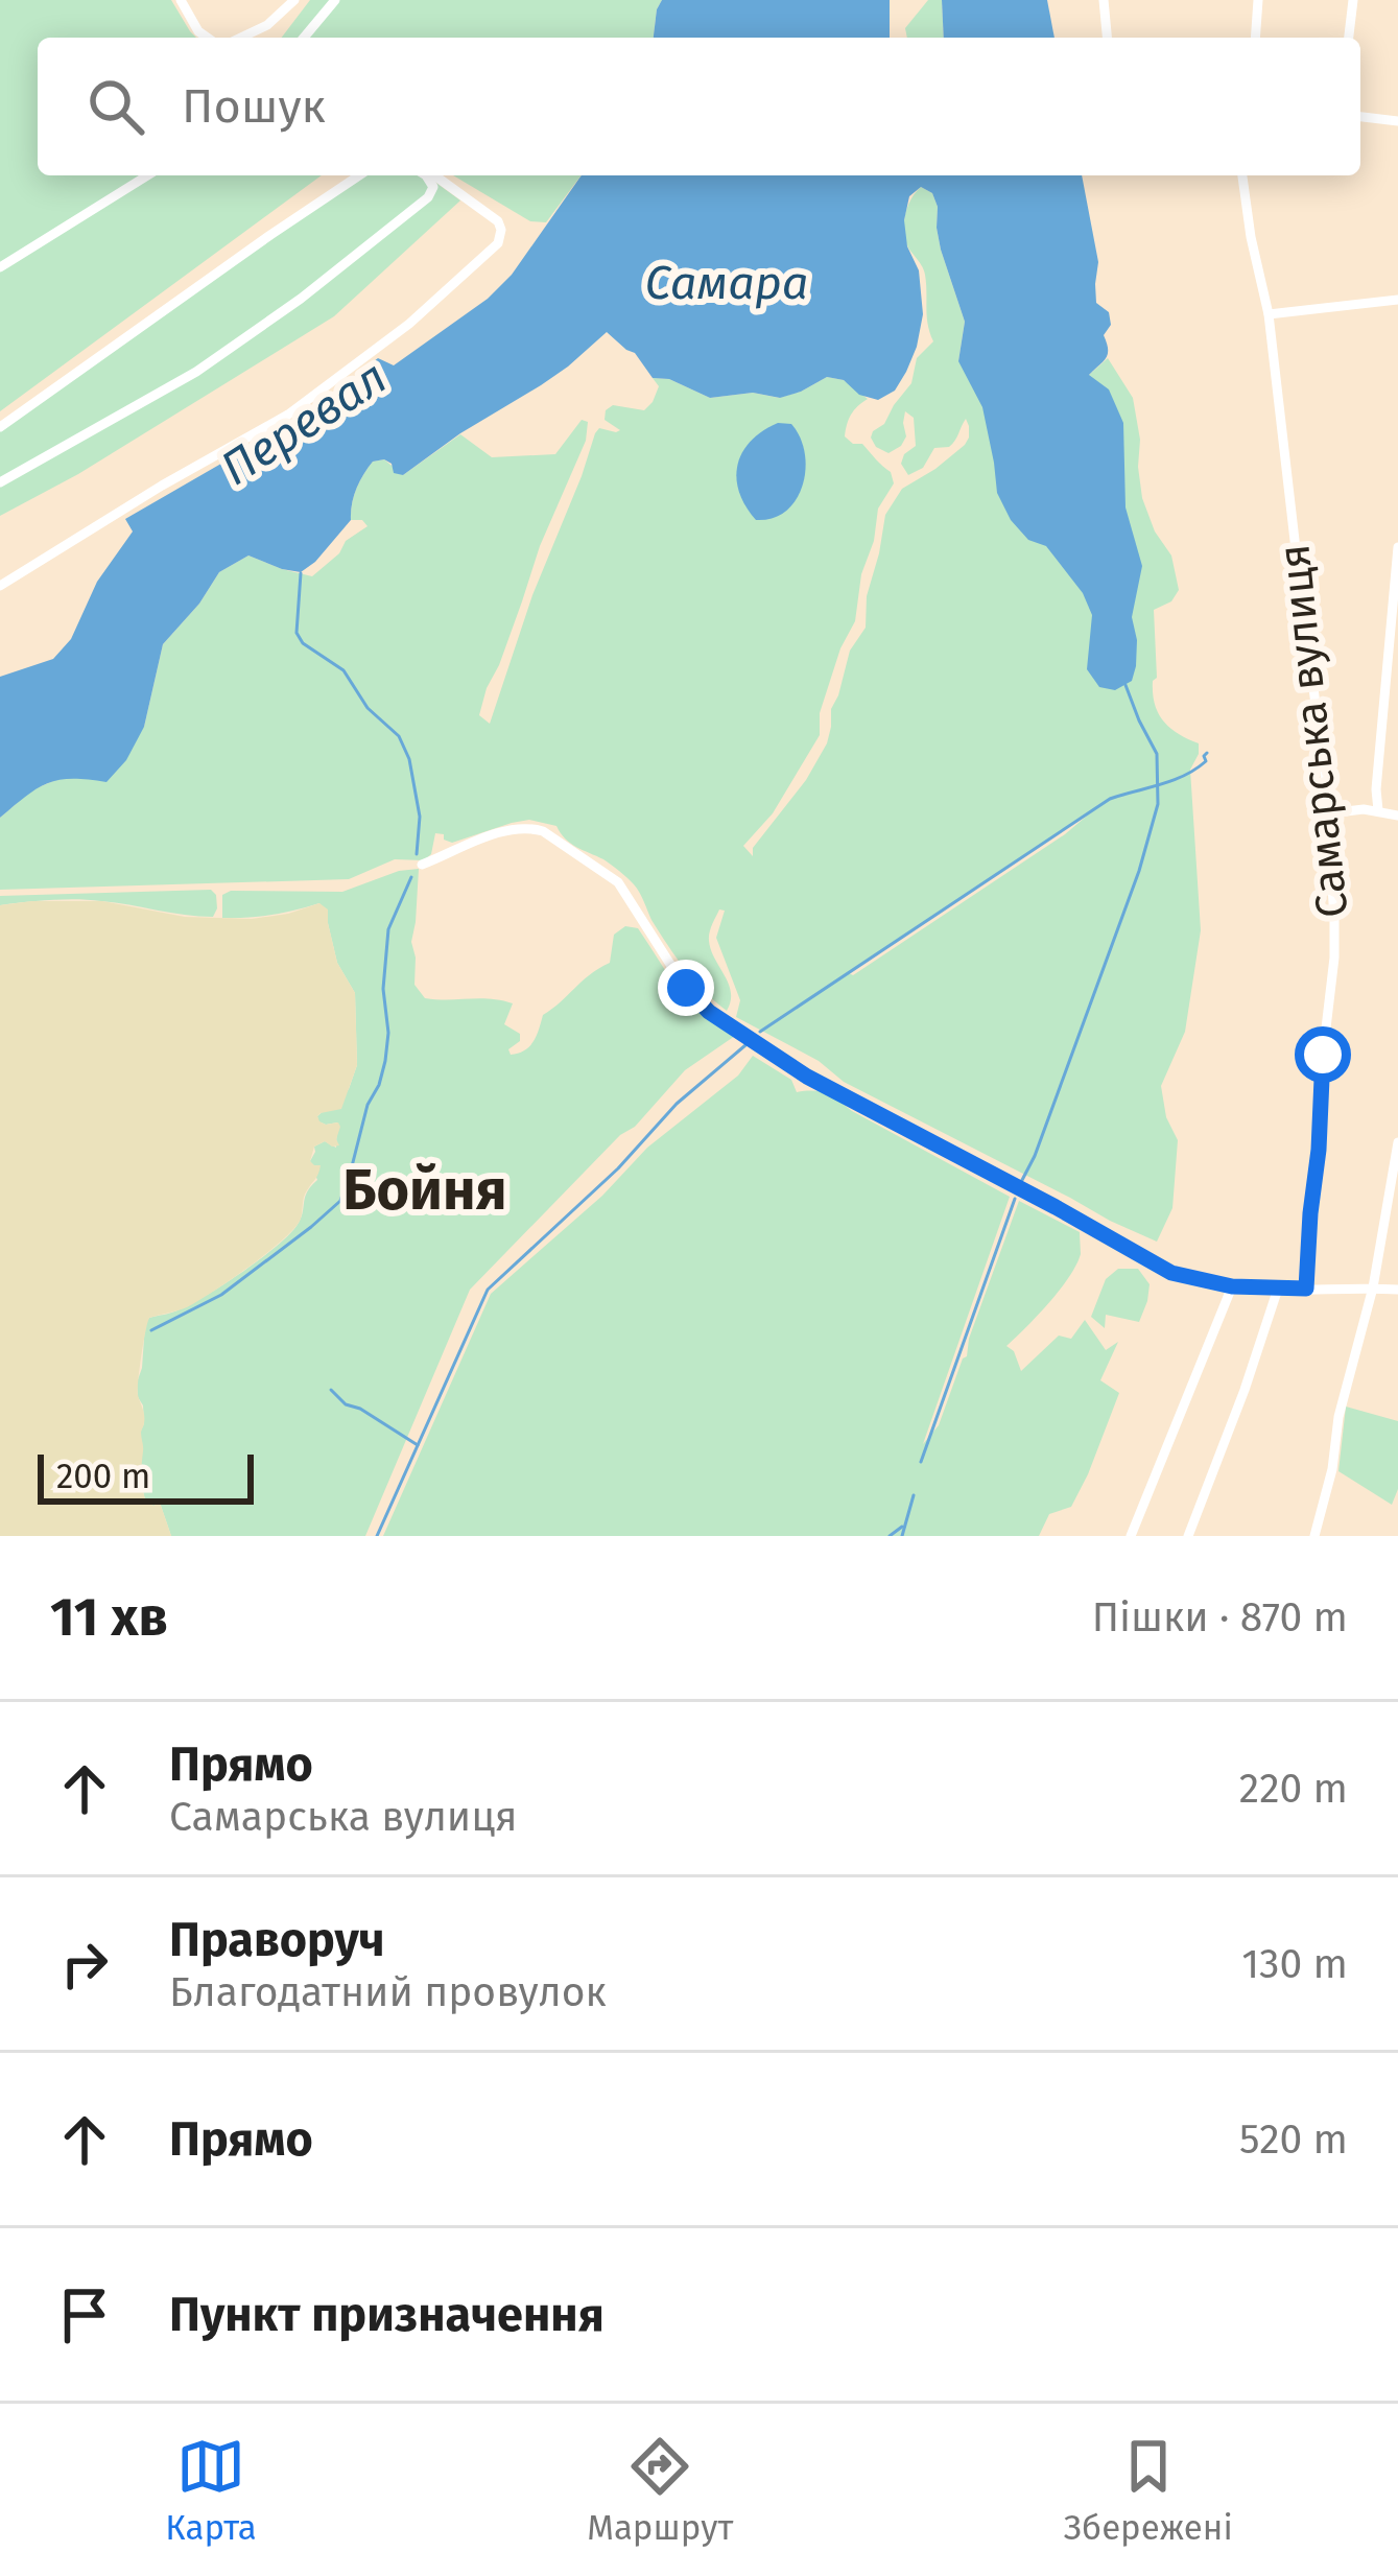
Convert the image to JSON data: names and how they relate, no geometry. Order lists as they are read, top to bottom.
{
  "streets": {
    "street": ["Самарська вулиця"]
  },
  "districts": ["Бойня"],
  "water": ["Самара", "Перевал"],
  "scale_bar": "200 m",
  "page": {
    "search": "Пошук",
    "scale": "200 m",
    "heading": ["11 хв", "Пішки · 870 m"],
    "list": [
      ["Прямо", "Самарська вулиця", "220 m"],
      ["Праворуч", "Благодатний провулок", "130 m"],
      ["Прямо", "520 m"],
      "Пункт призначення"
    ],
    "nav": ["Карта", "Маршрут", "Збережені"]
  }
}
